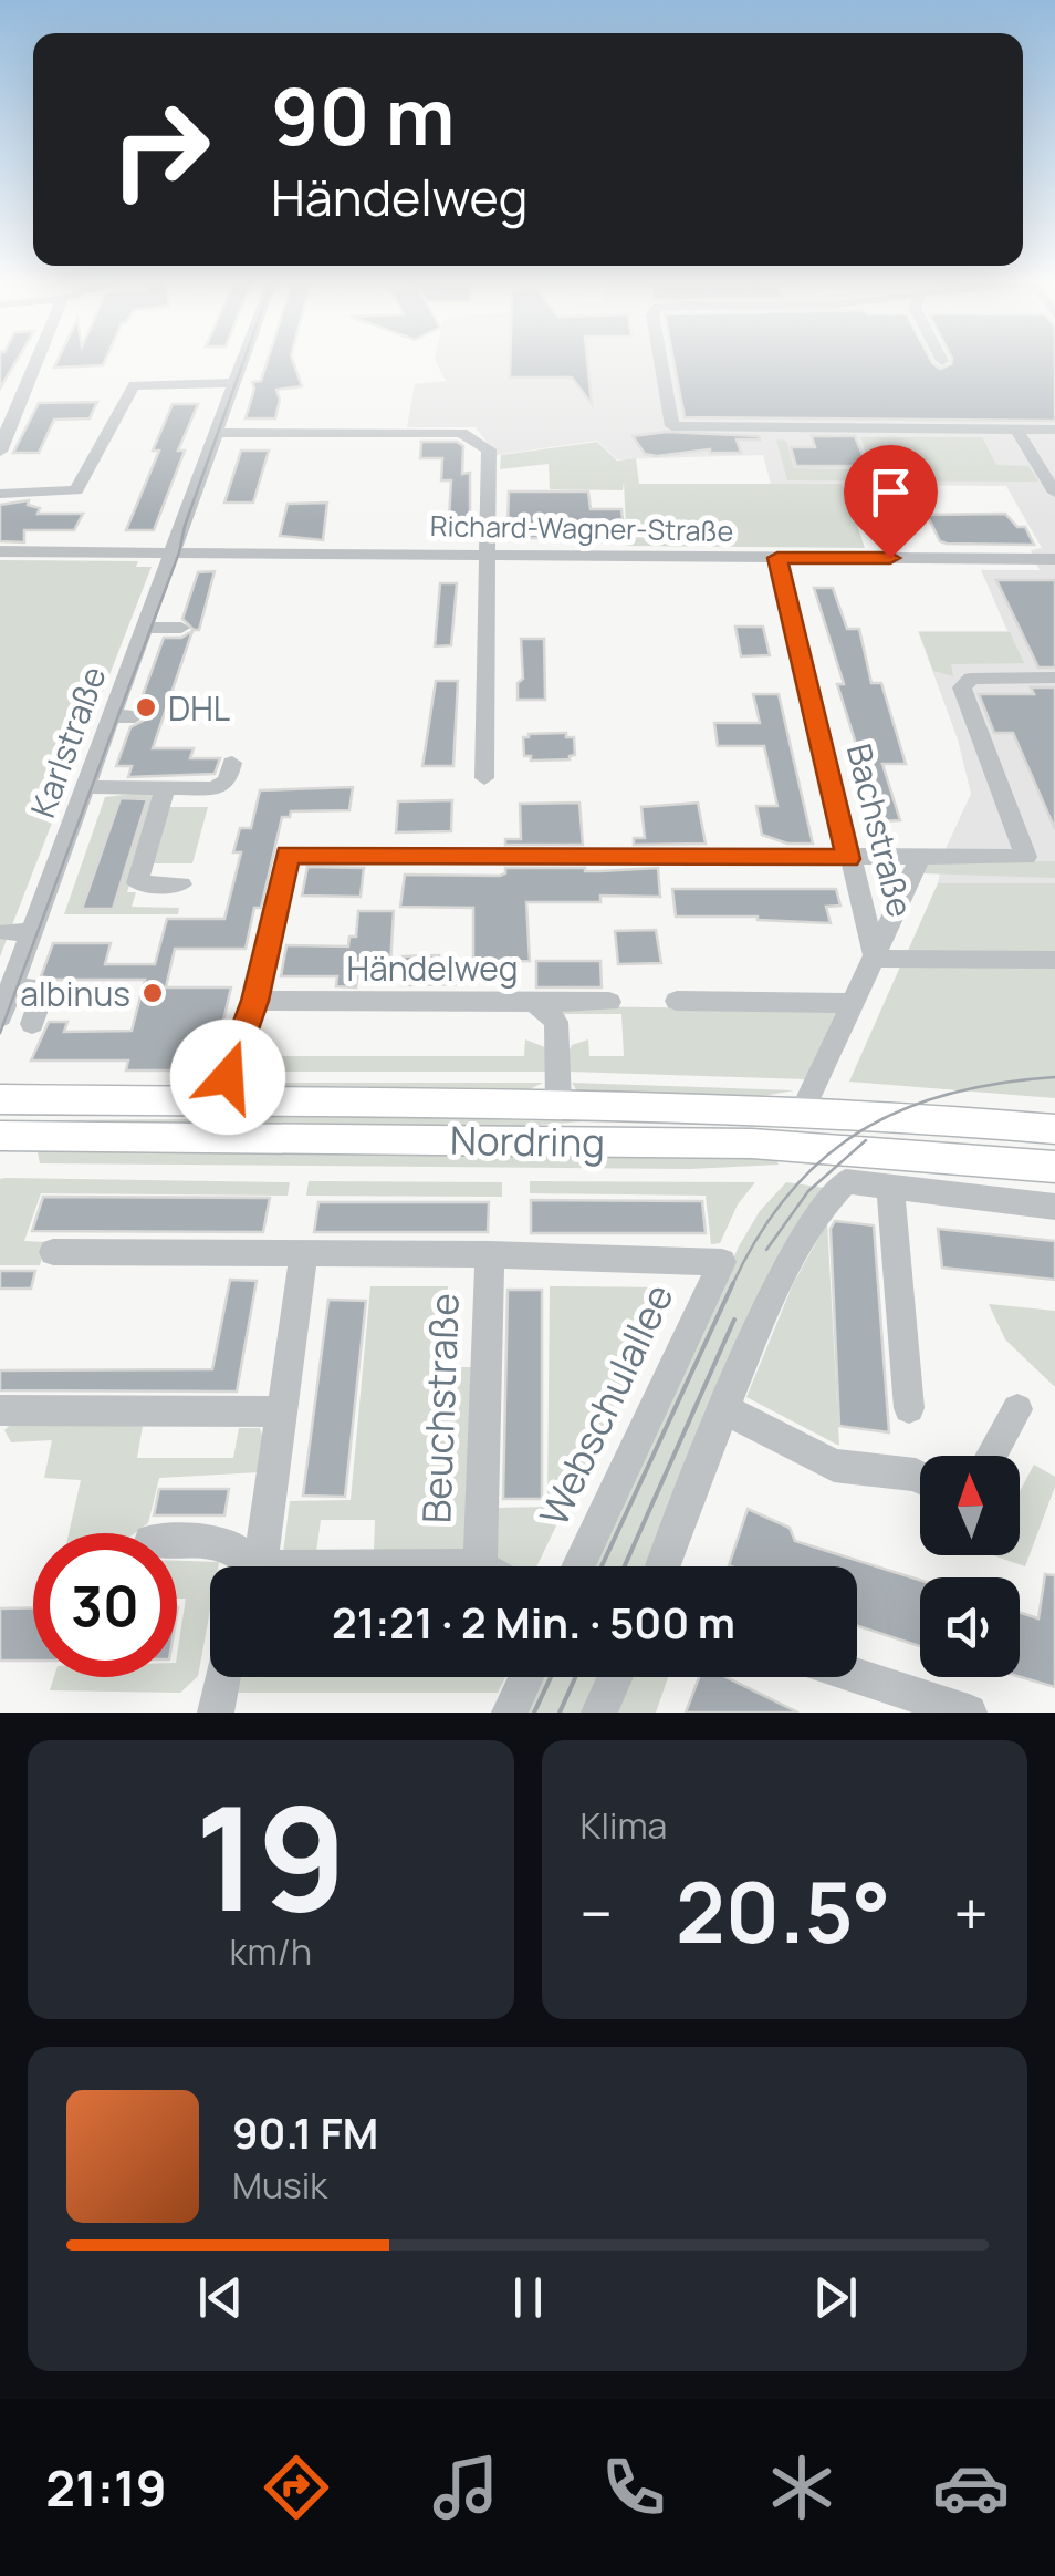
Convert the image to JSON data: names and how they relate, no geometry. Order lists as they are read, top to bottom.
{
  "streets": {
    "main road": ["Nordring"],
    "street": [
      "Richard-Wagner-Straße",
      "Karlstraße",
      "Bachstraße",
      "Händelweg",
      "Webschulallee",
      "Beuchstraße"
    ]
  },
  "crossings": [
    ["Richard-Wagner-Straße", "Karlstraße"],
    ["Richard-Wagner-Straße", "Bachstraße"],
    ["Bachstraße", "Nordring"],
    ["Webschulallee", "Beuchstraße"]
  ],
  "places": ["DHL", "albinus"],
  "north": "top",
  "page": {
    "turn": ["90 m", "Händelweg"],
    "limit": "30",
    "trip": "21:21 · 2 Min. · 500 m",
    "tile": [
      ["19", "km/h"],
      "Klima"
    ],
    "heat": ["−", "20.5°", "+"],
    "song": ["90.1 FM", "Musik"],
    "tabs": "21:19"
  }
}
